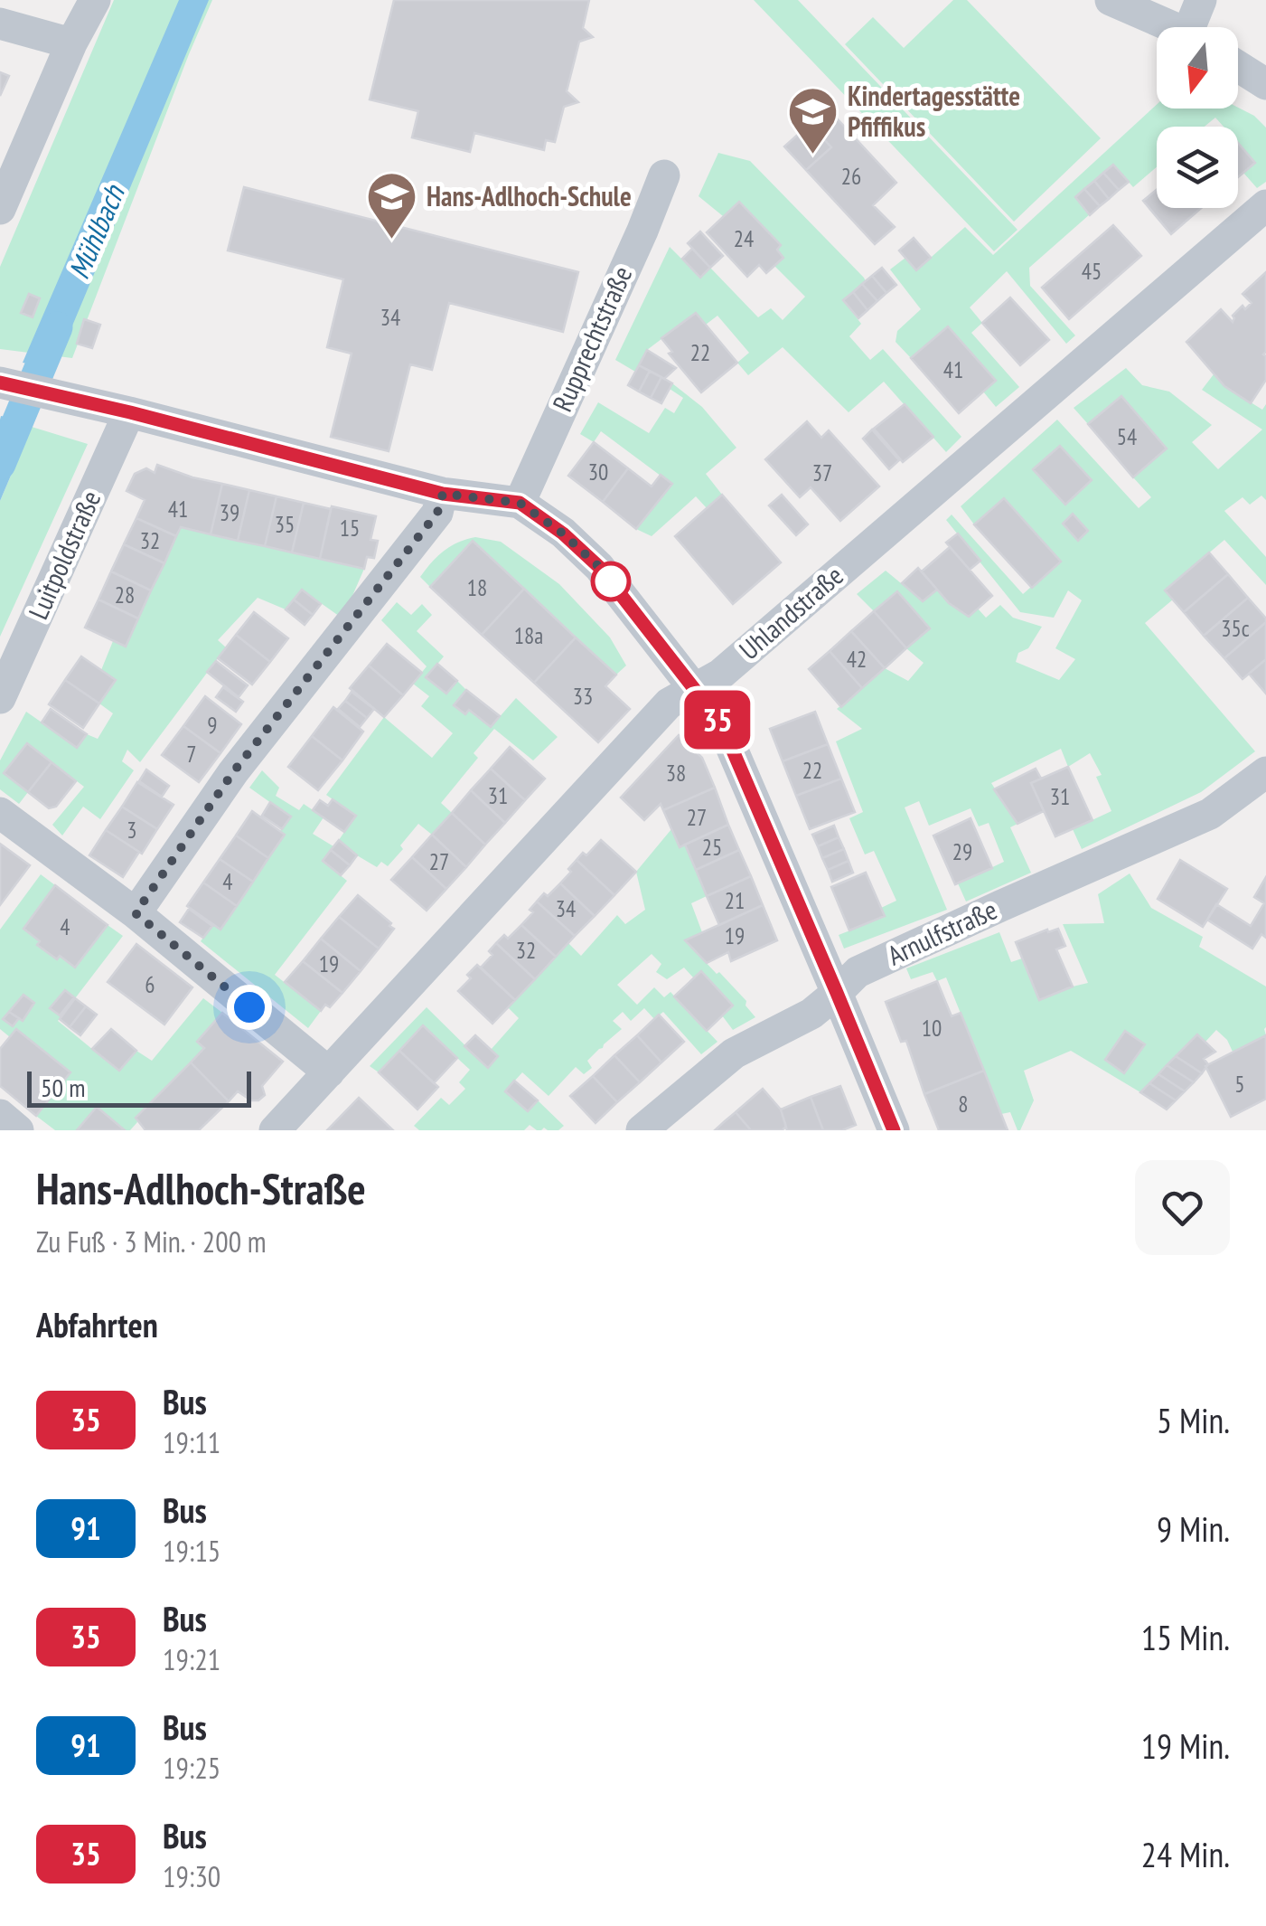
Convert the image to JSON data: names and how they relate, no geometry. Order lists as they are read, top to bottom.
{
  "streets": {
    "street": [
      "Rupprechtstraße",
      "Luitpoldstraße",
      "Uhlandstraße",
      "Arnulfstraße"
    ]
  },
  "water": ["Mühlbach"],
  "places": {
    "school or university": ["Kindertagesstätte Pfiffikus", "Hans-Adlhoch-Schule"]
  },
  "lines": ["bus line 35"],
  "house_numbers": [
    "26",
    "24",
    "45",
    "34",
    "22",
    "41",
    "54",
    "30",
    "37",
    "41",
    "39",
    "35",
    "15",
    "32",
    "18",
    "28",
    "35c",
    "18a",
    "42",
    "33",
    "9",
    "7",
    "22",
    "38",
    "31",
    "31",
    "27",
    "3",
    "25",
    "29",
    "27",
    "4",
    "21",
    "34",
    "4",
    "19",
    "32",
    "19",
    "6",
    "10",
    "5",
    "8"
  ],
  "scale_bar": "50 m",
  "north": "bottom",
  "page": {
    "on_map": "35",
    "scale": "50 m",
    "heading": [
      ["Hans-Adlhoch-Straße", "Zu Fuß · 3 Min. · 200 m"],
      "Abfahrten"
    ],
    "list": [
      {
        "mark": "35",
        "name": "Bus",
        "note": "19:11",
        "value": "5 Min."
      },
      {
        "mark": "91",
        "name": "Bus",
        "note": "19:15",
        "value": "9 Min."
      },
      {
        "mark": "35",
        "name": "Bus",
        "note": "19:21",
        "value": "15 Min."
      },
      {
        "mark": "91",
        "name": "Bus",
        "note": "19:25",
        "value": "19 Min."
      },
      {
        "mark": "35",
        "name": "Bus",
        "note": "19:30",
        "value": "24 Min."
      }
    ]
  }
}
